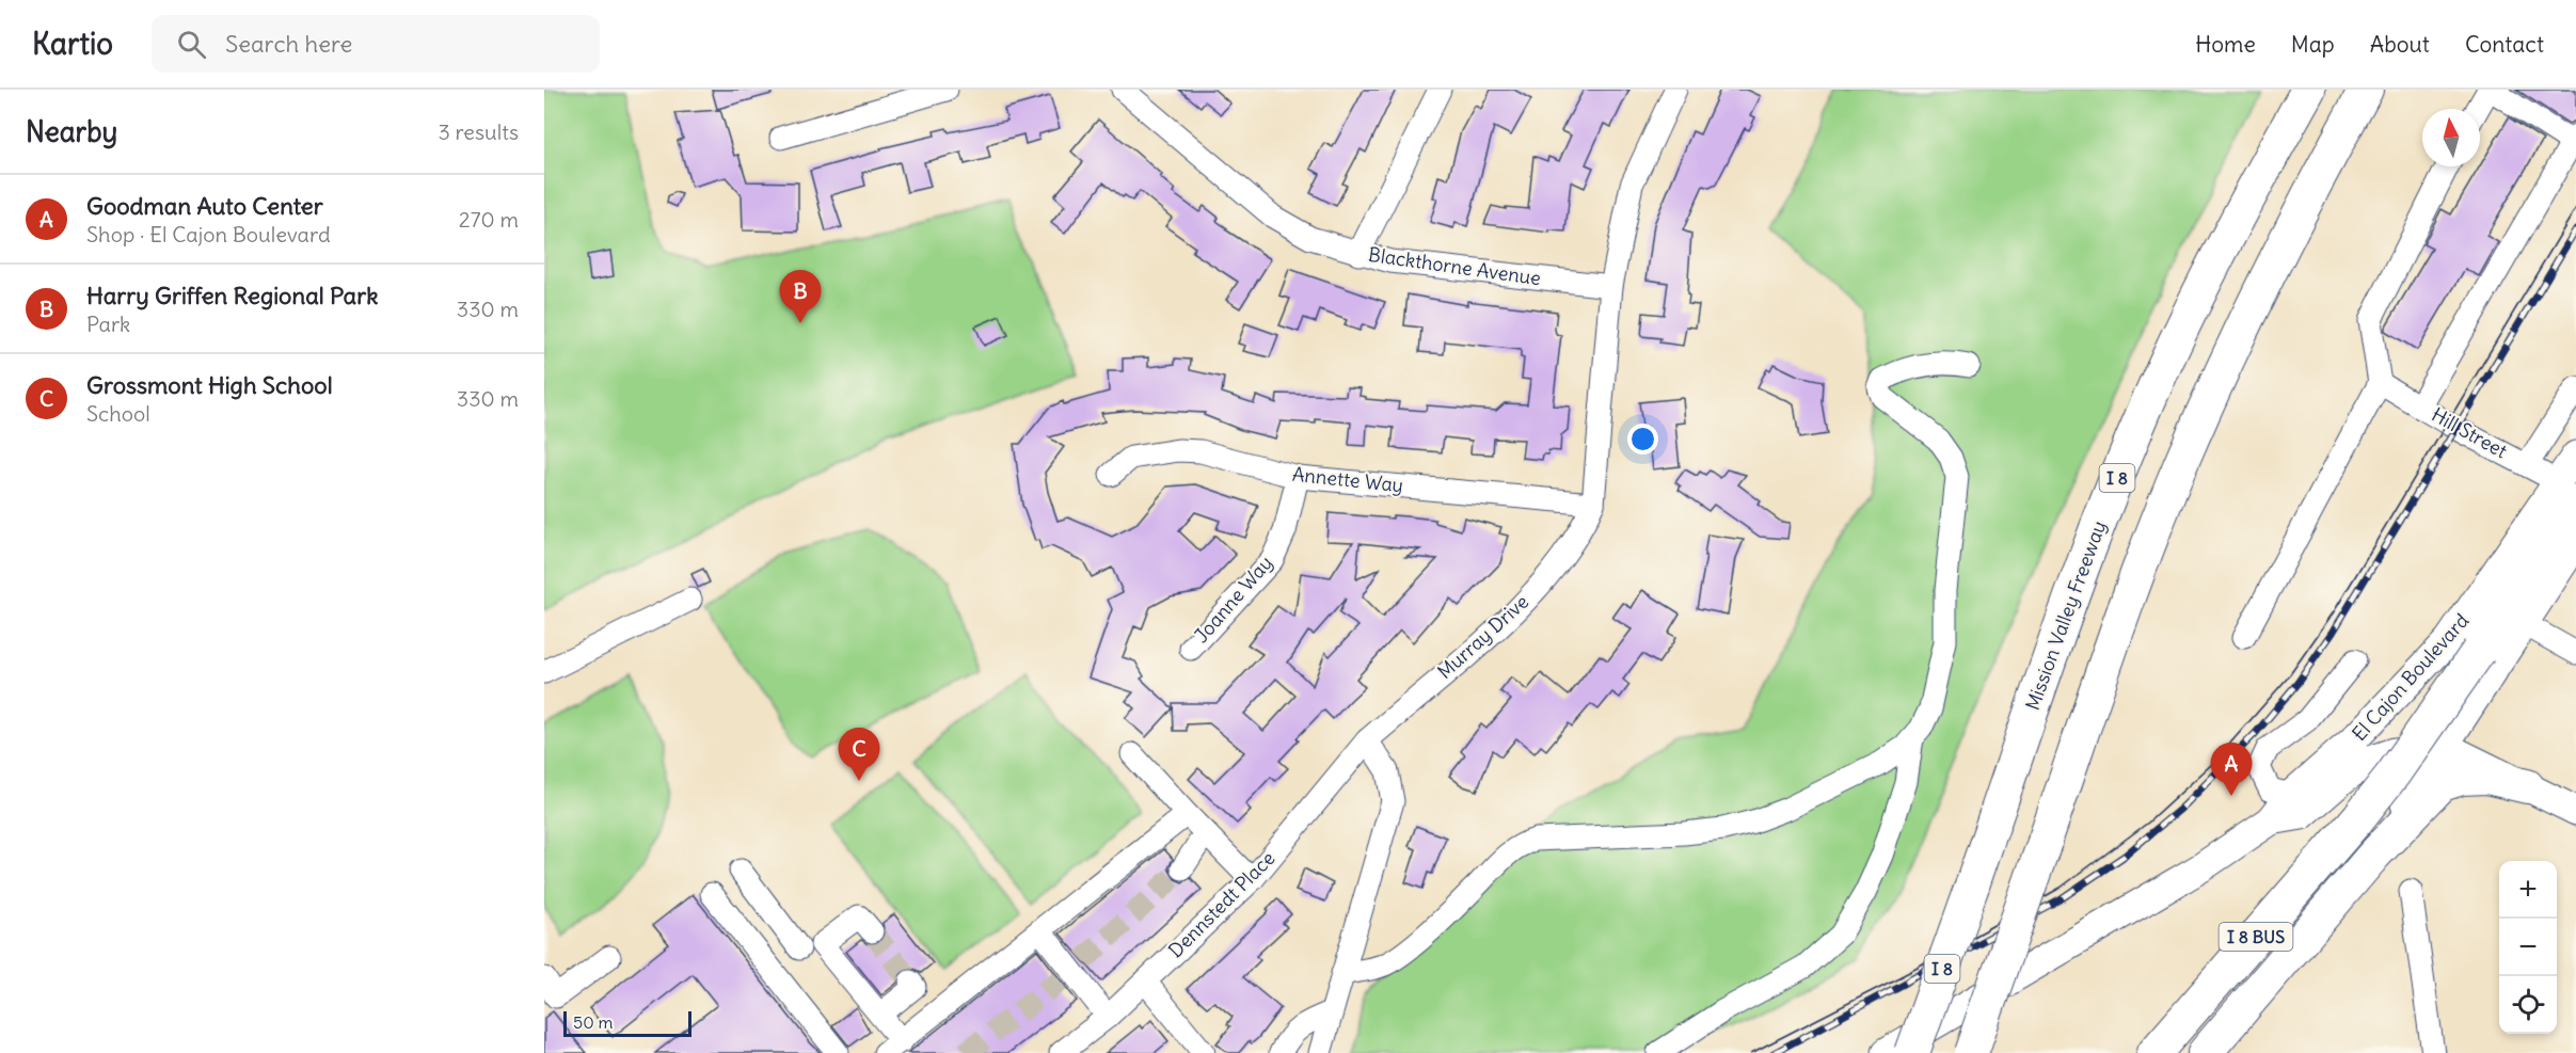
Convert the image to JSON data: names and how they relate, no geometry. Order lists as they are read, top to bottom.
{
  "streets": {
    "highway": ["I 8", "Mission Valley Freeway", "I 8 BUS"],
    "main road": ["El Cajon Boulevard"],
    "street": [
      "Blackthorne Avenue",
      "Hill Street",
      "Annette Way",
      "Joanne Way",
      "Murray Drive",
      "Dennstedt Place"
    ]
  },
  "crossings": [
    ["Blackthorne Avenue", "Murray Drive"],
    ["Hill Street", "I 8 BUS"],
    ["Annette Way", "Joanne Way"],
    ["Annette Way", "Murray Drive"],
    ["Murray Drive", "Dennstedt Place"],
    ["El Cajon Boulevard", "I 8 BUS"]
  ],
  "scale_bar": "50 m",
  "north": "top",
  "page": {
    "header": "Kartio",
    "search": "Search here",
    "nav": [
      "Home",
      "Map",
      "About",
      "Contact"
    ],
    "heading": ["Nearby", "3 results"],
    "list": [
      {
        "mark": "A",
        "name": "Goodman Auto Center",
        "note": "Shop · El Cajon Boulevard",
        "value": "270 m"
      },
      {
        "mark": "B",
        "name": "Harry Griffen Regional Park",
        "note": "Park",
        "value": "330 m"
      },
      {
        "mark": "C",
        "name": "Grossmont High School",
        "note": "School",
        "value": "330 m"
      }
    ],
    "pins": ["B", "C", "A"],
    "map_buttons": ["+", "−"],
    "scale": "50 m"
  }
}
